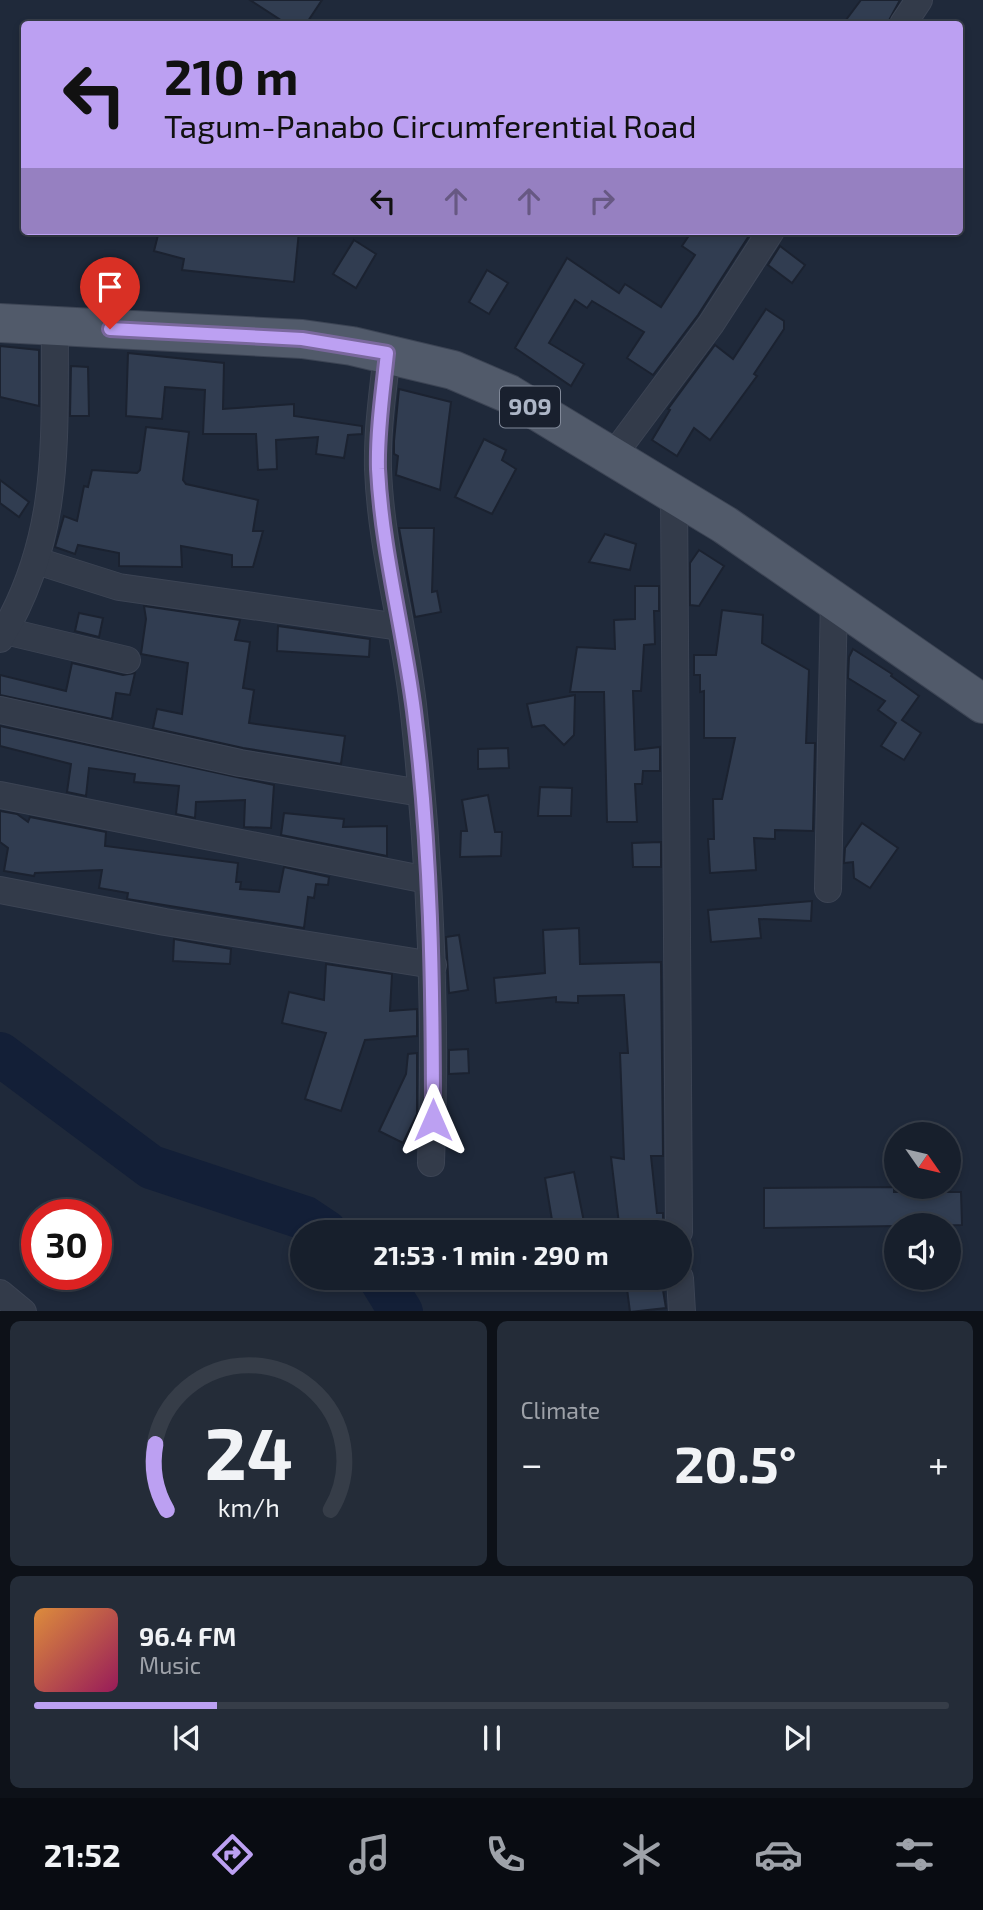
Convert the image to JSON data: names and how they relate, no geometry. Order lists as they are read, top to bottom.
{
  "streets": {
    "main road": ["909"]
  },
  "north": "bottom right",
  "page": {
    "turn": ["210 m", "Tagum-Panabo Circumferential Road"],
    "limit": "30",
    "trip": "21:53 · 1 min · 290 m",
    "tile": "Climate",
    "heat": ["−", "20.5°", "+"],
    "song": ["96.4 FM", "Music"],
    "tabs": "21:52",
    "gauge": ["24", "km/h"]
  }
}
